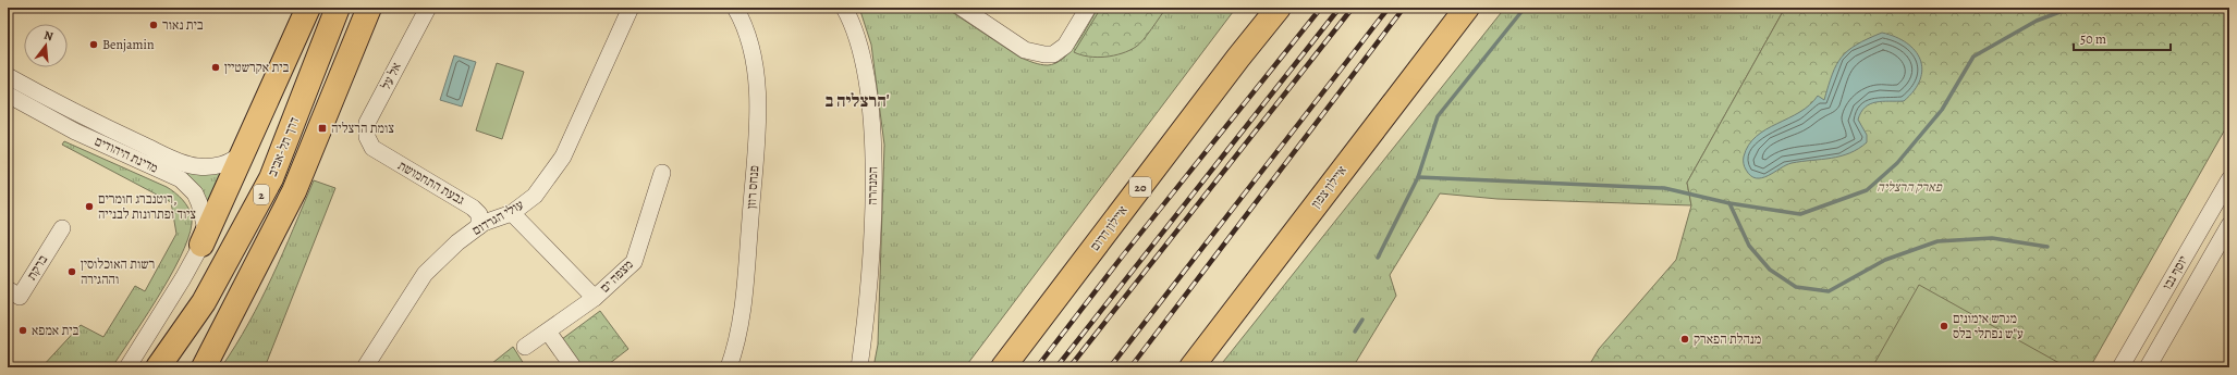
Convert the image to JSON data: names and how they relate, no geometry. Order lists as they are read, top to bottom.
{
  "streets": {
    "highway": [
      "דרך תל-אביב",
      "20",
      "איילון צפון",
      "2",
      "איילון דרום"
    ],
    "street": [
      "אל על",
      "מדינת היהודים",
      "גבעת התחמושת",
      "המנהרה",
      "פנחס רוזן",
      "עולי הגרדום",
      "ברקת",
      "יוסף נבו",
      "מצפה ים"
    ]
  },
  "crossings": [
    ["אל על", "גבעת התחמושת"],
    ["גבעת התחמושת", "עולי הגרדום"]
  ],
  "districts": ["הרצליה ב'"],
  "parks": ["פארק הרצליה"],
  "places": {
    "other": [
      "בית נאור",
      "Benjamin",
      "בית אקרשטיין",
      "רוטנברג חומרים, ציוד ופתרונות לבנייה",
      "רשות האוכלוסין וההגירה",
      "מגרש אימונים ע\"ש נפתלי בלס",
      "בית אמפא",
      "מנהלת הפארק"
    ],
    "transit": ["צומת הרצליה"]
  },
  "scale_bar": "50 m",
  "north": "top"
}
